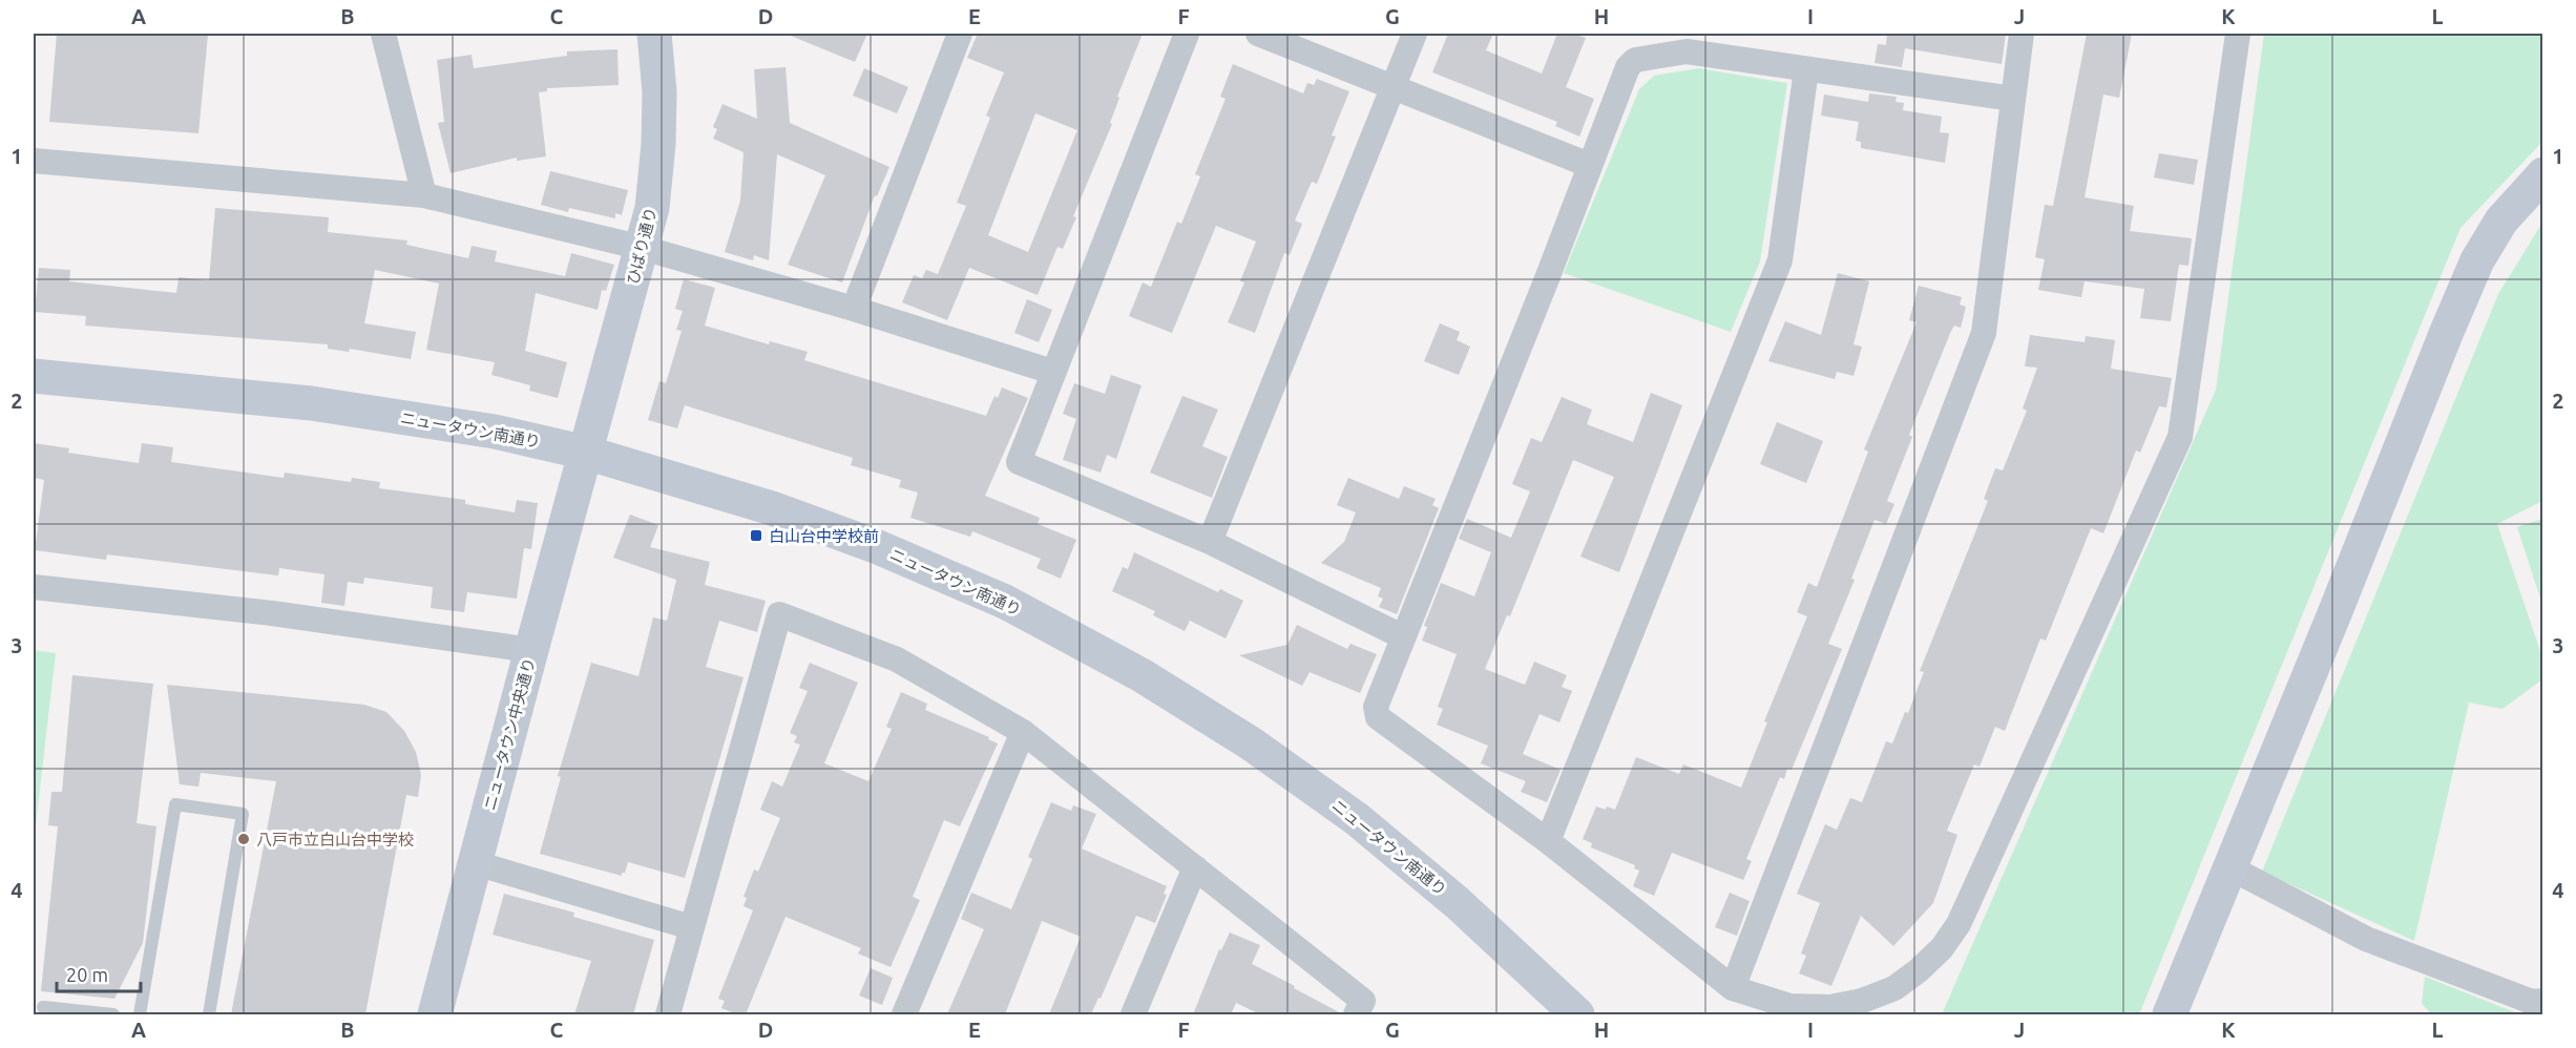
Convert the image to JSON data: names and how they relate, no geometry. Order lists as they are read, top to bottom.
{
  "streets": {
    "street": ["ひばり通り", "ニュータウン南通り", "ニュータウン中央通り"]
  },
  "crossings": [
    ["ひばり通り", "ニュータウン南通り"],
    ["ひばり通り", "ニュータウン中央通り"],
    ["ニュータウン南通り", "ニュータウン中央通り"]
  ],
  "places": {
    "transit": ["白山台中学校前"],
    "other": ["八戸市立白山台中学校"]
  },
  "scale_bar": "20 m",
  "grid": {
    "columns": [
      "A",
      "B",
      "C",
      "D",
      "E",
      "F",
      "G",
      "H",
      "I",
      "J",
      "K",
      "L"
    ],
    "rows": [
      "1",
      "2",
      "3",
      "4"
    ]
  }
}
